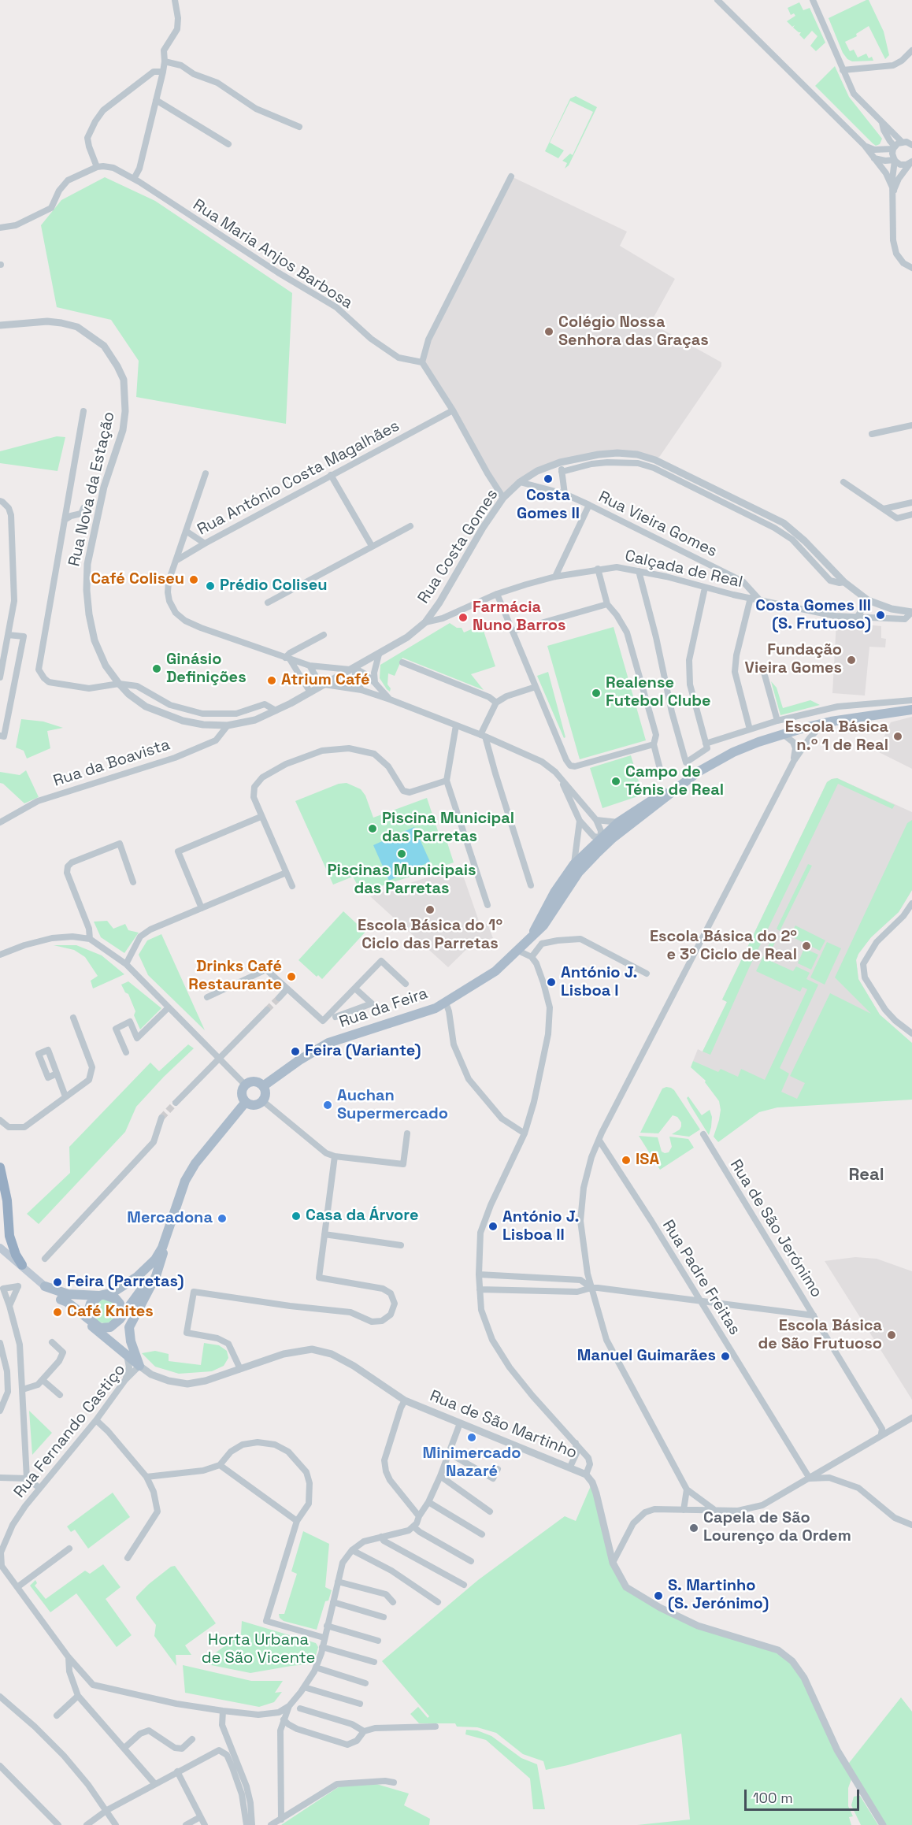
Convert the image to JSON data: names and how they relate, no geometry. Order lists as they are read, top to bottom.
{
  "streets": {
    "main road": ["Rua da Feira"],
    "street": [
      "Rua Maria Anjos Barbosa",
      "Rua António Costa Magalhães",
      "Rua Nova da Estação",
      "Rua Vieira Gomes",
      "Rua Costa Gomes",
      "Calçada de Real",
      "Rua da Boavista",
      "Rua de São Jerónimo",
      "Rua Padre Freitas",
      "Rua de São Martinho",
      "Rua Fernando Castiço"
    ]
  },
  "crossings": [
    ["Rua Nova da Estação", "Rua Costa Gomes"],
    ["Rua Nova da Estação", "Rua da Boavista"],
    ["Rua Vieira Gomes", "Rua Costa Gomes"],
    ["Rua Vieira Gomes", "Calçada de Real"],
    ["Rua Costa Gomes", "Calçada de Real"],
    ["Rua Costa Gomes", "Rua da Boavista"],
    ["Rua de São Martinho", "Rua Fernando Castiço"]
  ],
  "districts": ["Real"],
  "parks": ["Horta Urbana de São Vicente"],
  "places": [
    "Colégio Nossa Senhora das Graças",
    "Costa Gomes II",
    "Café Coliseu",
    "Prédio Coliseu",
    "Costa Gomes III (S. Frutuoso)",
    "Farmácia Nuno Barros",
    "Fundação Vieira Gomes",
    "Ginásio Definições",
    "Atrium Café",
    "Realense Futebol Clube",
    "Escola Básica n.º 1 de Real",
    "Campo de Ténis de Real",
    "Piscina Municipal das Parretas",
    "Piscinas Municipais das Parretas",
    "Escola Básica do 1º Ciclo das Parretas",
    "Escola Básica do 2º e 3º Ciclo de Real",
    "Drinks Café Restaurante",
    "António J. Lisboa I",
    "Feira (Variante)",
    "Auchan Supermercado",
    "ISA",
    "Casa da Árvore",
    "Mercadona",
    "António J. Lisboa II",
    "Feira (Parretas)",
    "Café Knites",
    "Escola Básica de São Frutuoso",
    "Manuel Guimarães",
    "Minimercado Nazaré",
    "Capela de São Lourenço da Ordem",
    "S. Martinho (S. Jerónimo)"
  ],
  "scale_bar": "100 m"
}
